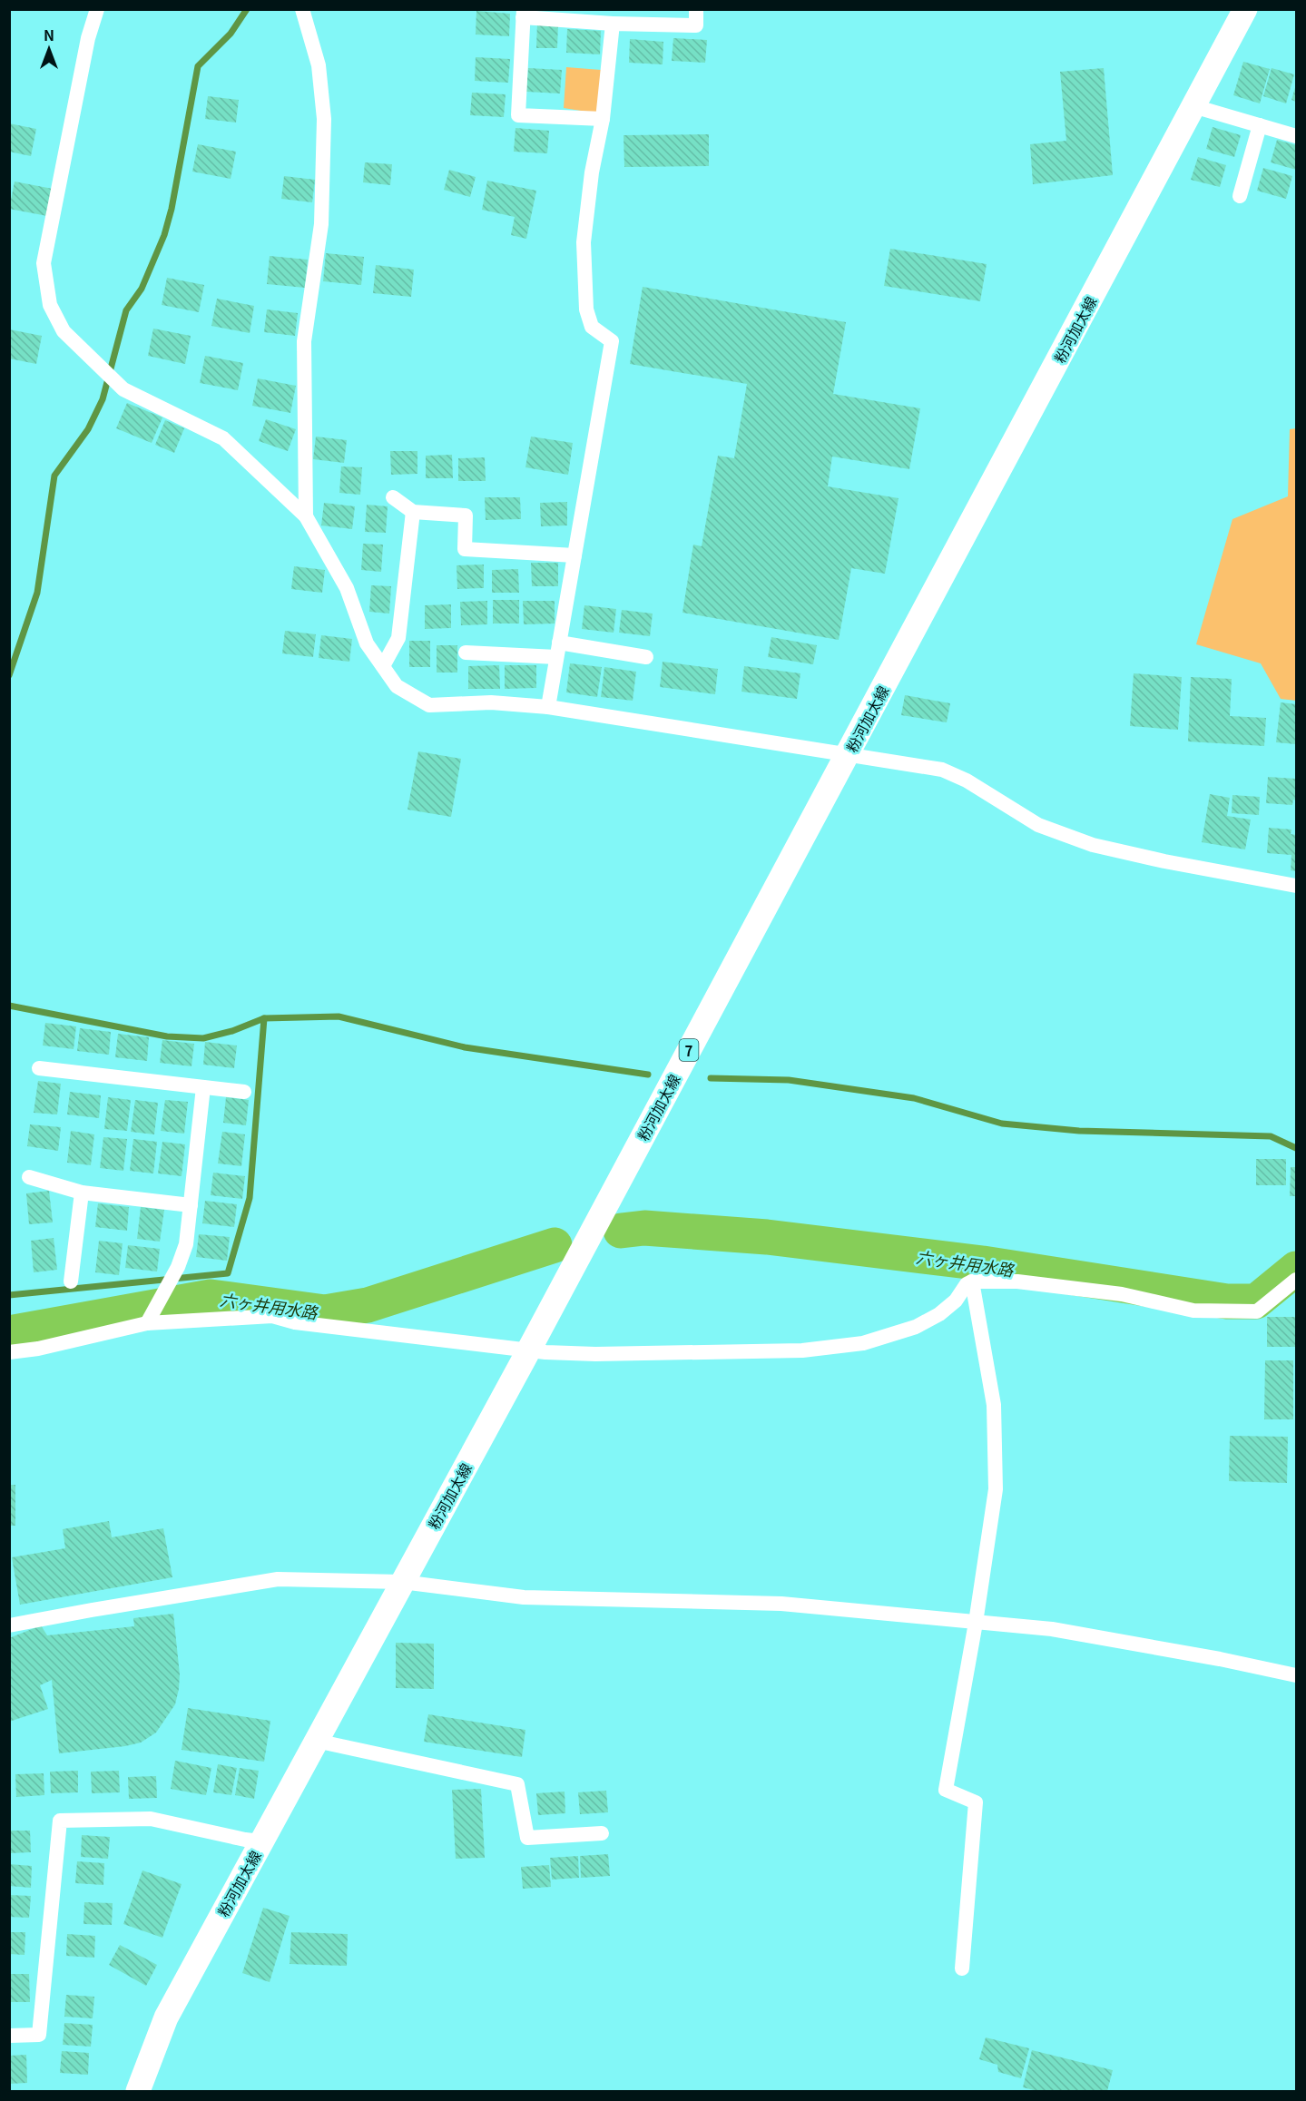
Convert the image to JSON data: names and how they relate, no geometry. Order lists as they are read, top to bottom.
{
  "streets": {
    "main road": ["粉河加太線", "7"]
  },
  "water": ["六ヶ井用水路"],
  "north": "top"
}
